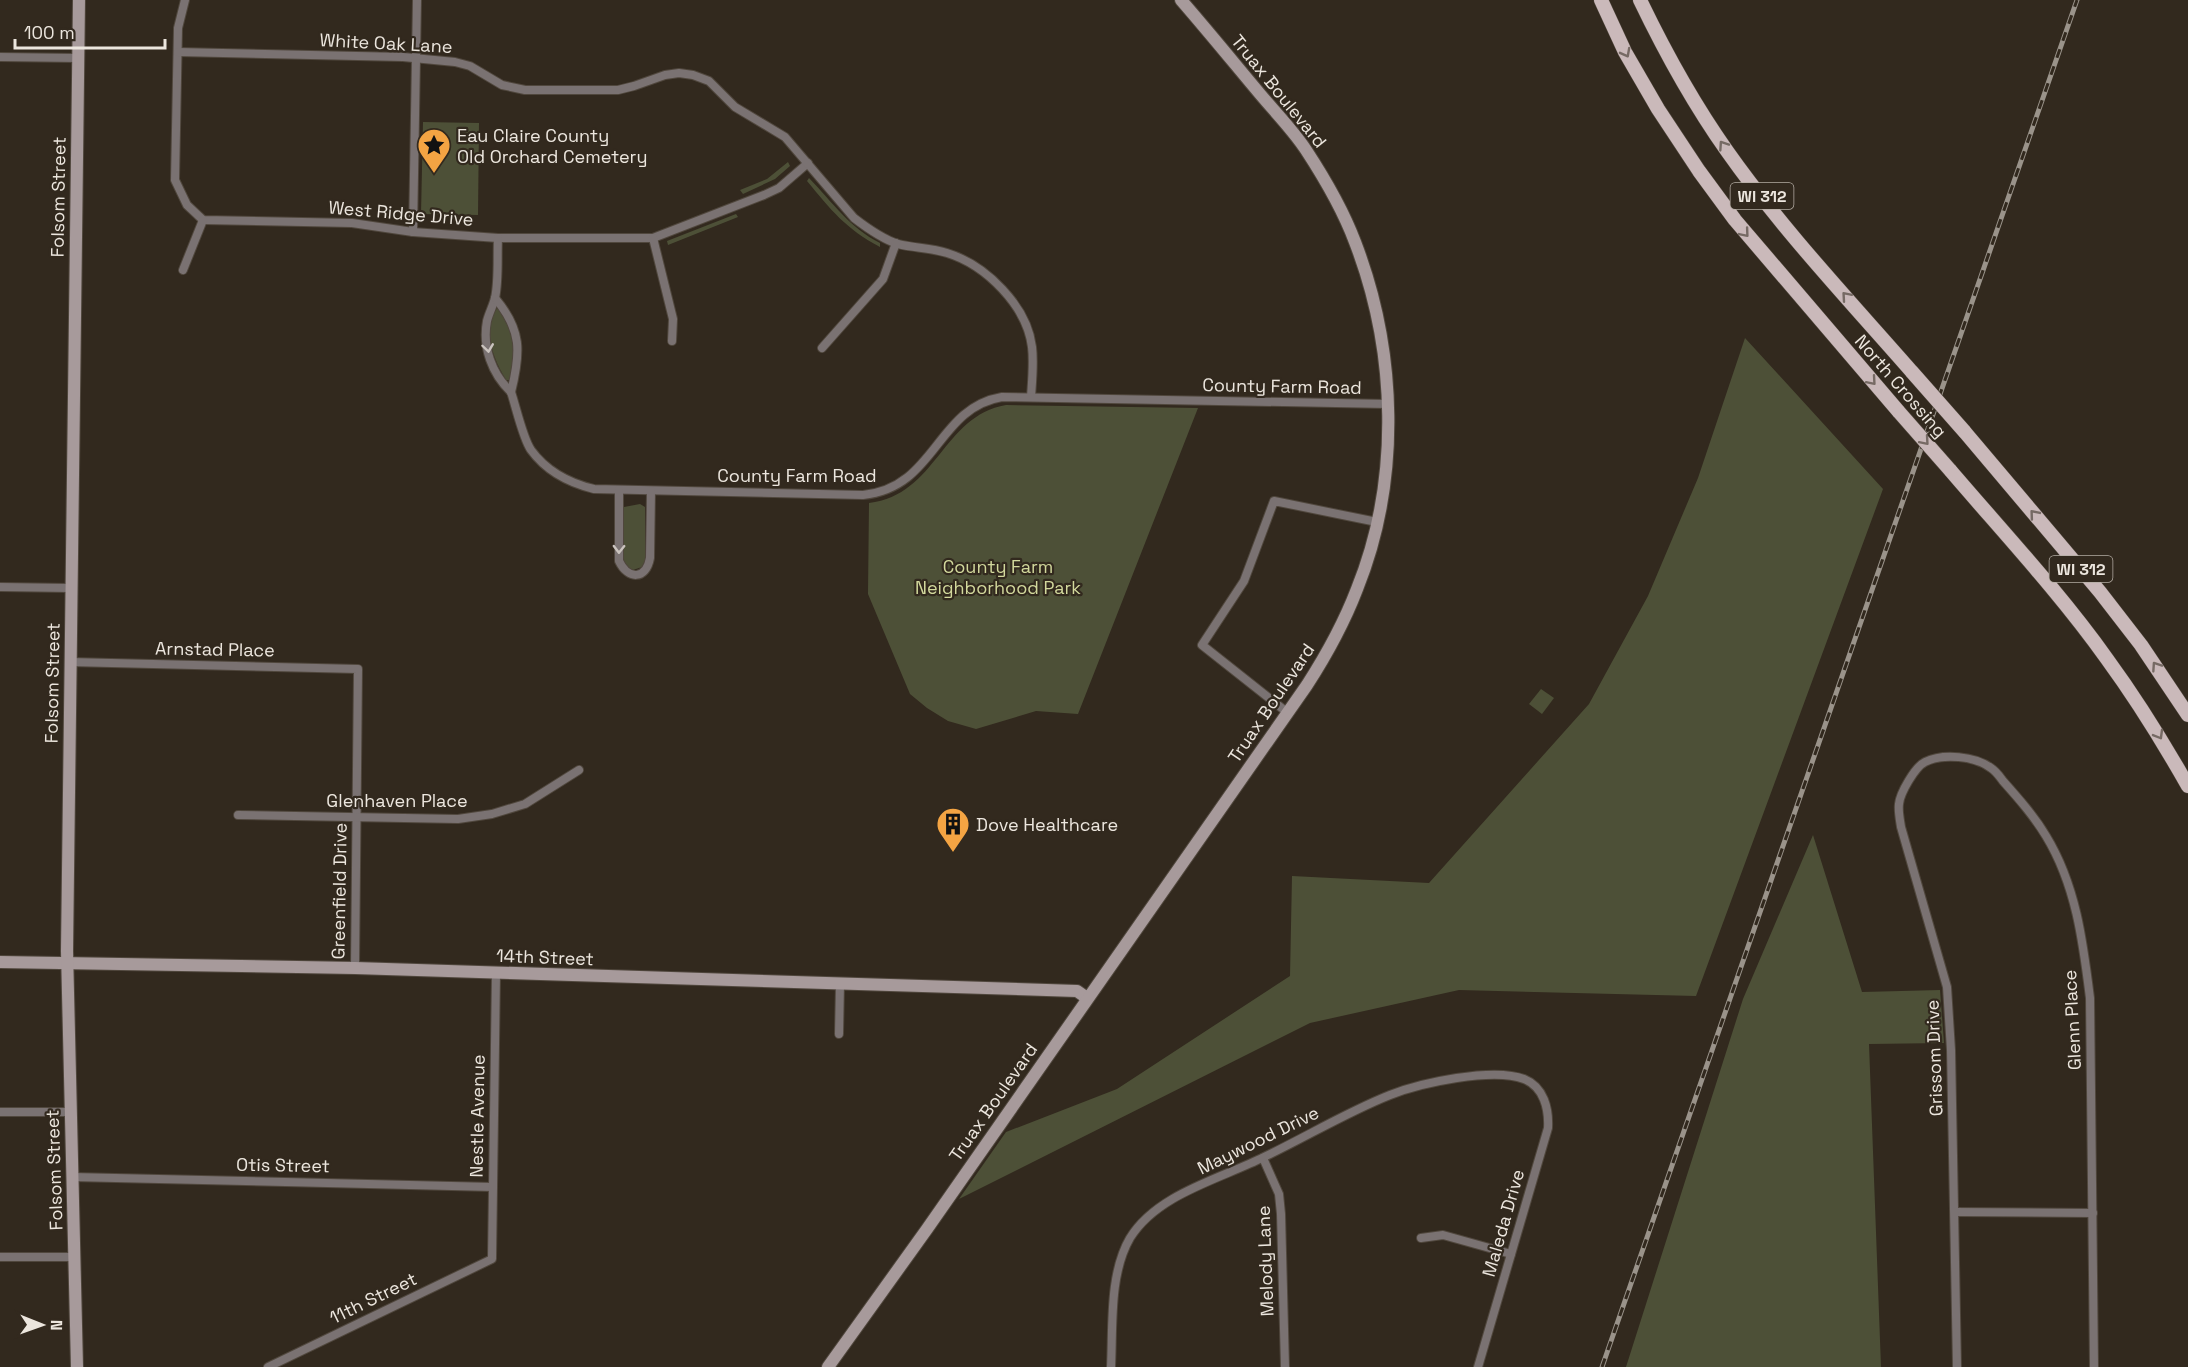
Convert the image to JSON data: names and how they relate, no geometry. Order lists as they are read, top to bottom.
{
  "streets": {
    "main road": ["WI 312", "North Crossing"],
    "street": [
      "White Oak Lane",
      "Truax Boulevard",
      "Folsom Street",
      "West Ridge Drive",
      "County Farm Road",
      "Arnstad Place",
      "Glenhaven Place",
      "Greenfield Drive",
      "14th Street",
      "Glenn Place",
      "Grissom Drive",
      "Nestle Avenue",
      "Maywood Drive",
      "Otis Street",
      "Maleda Drive",
      "Melody Lane",
      "11th Street"
    ]
  },
  "crossings": [
    ["White Oak Lane", "West Ridge Drive"],
    ["White Oak Lane", "County Farm Road"],
    ["Truax Boulevard", "County Farm Road"],
    ["Truax Boulevard", "14th Street"],
    ["Folsom Street", "Arnstad Place"],
    ["Folsom Street", "14th Street"],
    ["Folsom Street", "Otis Street"],
    ["West Ridge Drive", "County Farm Road"],
    ["Arnstad Place", "Greenfield Drive"],
    ["Glenhaven Place", "Greenfield Drive"],
    ["Greenfield Drive", "14th Street"],
    ["14th Street", "Nestle Avenue"],
    ["Glenn Place", "Grissom Drive"],
    ["Nestle Avenue", "Otis Street"],
    ["Nestle Avenue", "11th Street"],
    ["Maywood Drive", "Maleda Drive"],
    ["Maywood Drive", "Melody Lane"]
  ],
  "parks": ["County Farm Neighborhood Park"],
  "places": {
    "place": ["Eau Claire County Old Orchard Cemetery"],
    "building": ["Dove Healthcare"]
  },
  "scale_bar": "100 m",
  "north": "right"
}
